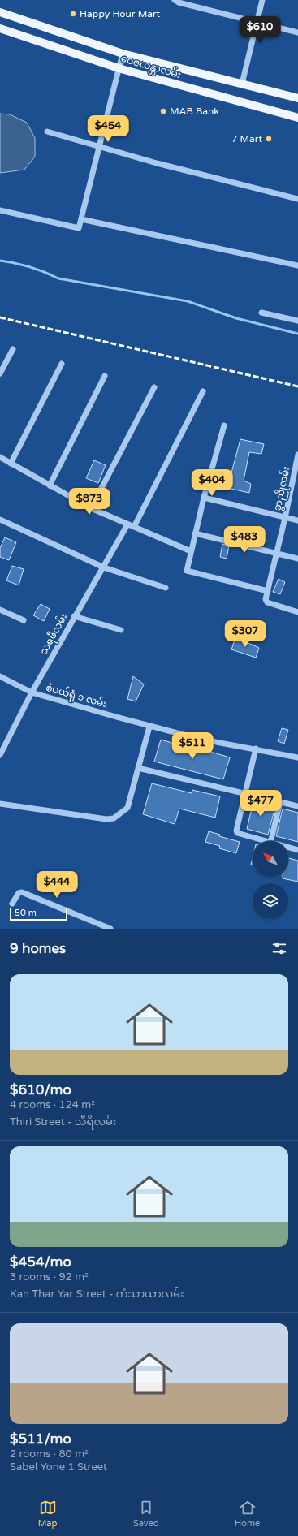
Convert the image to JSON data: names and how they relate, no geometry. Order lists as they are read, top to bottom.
{
  "streets": {
    "main road": ["ဝေဇယန္တာလမ်း"],
    "street": ["ခွာညိုလမ်း", "သရဖီလမ်း", "စံပယ်ရုံ ၁ လမ်း"]
  },
  "crossings": [
    ["သရဖီလမ်း", "စံပယ်ရုံ ၁ လမ်း"]
  ],
  "places": ["Happy Hour Mart", "MAB Bank", "7 Mart"],
  "scale_bar": "50 m",
  "north": "top left",
  "page": {
    "price": [
      "$610",
      "$454",
      "$404",
      "$873",
      "$483",
      "$307",
      "$511",
      "$477",
      "$444"
    ],
    "scale": "50 m",
    "heading": "9 homes",
    "list": [
      {
        "name": "$610/mo",
        "note": "4 rooms · 124 m² · Thiri Street - သီရိလမ်း"
      },
      {
        "name": "$454/mo",
        "note": "3 rooms · 92 m² · Kan Thar Yar Street - ကံသာယာလမ်း"
      },
      {
        "name": "$511/mo",
        "note": "2 rooms · 80 m² · Sabel Yone 1 Street"
      }
    ],
    "tabs": ["Map", "Saved", "Home"]
  }
}
